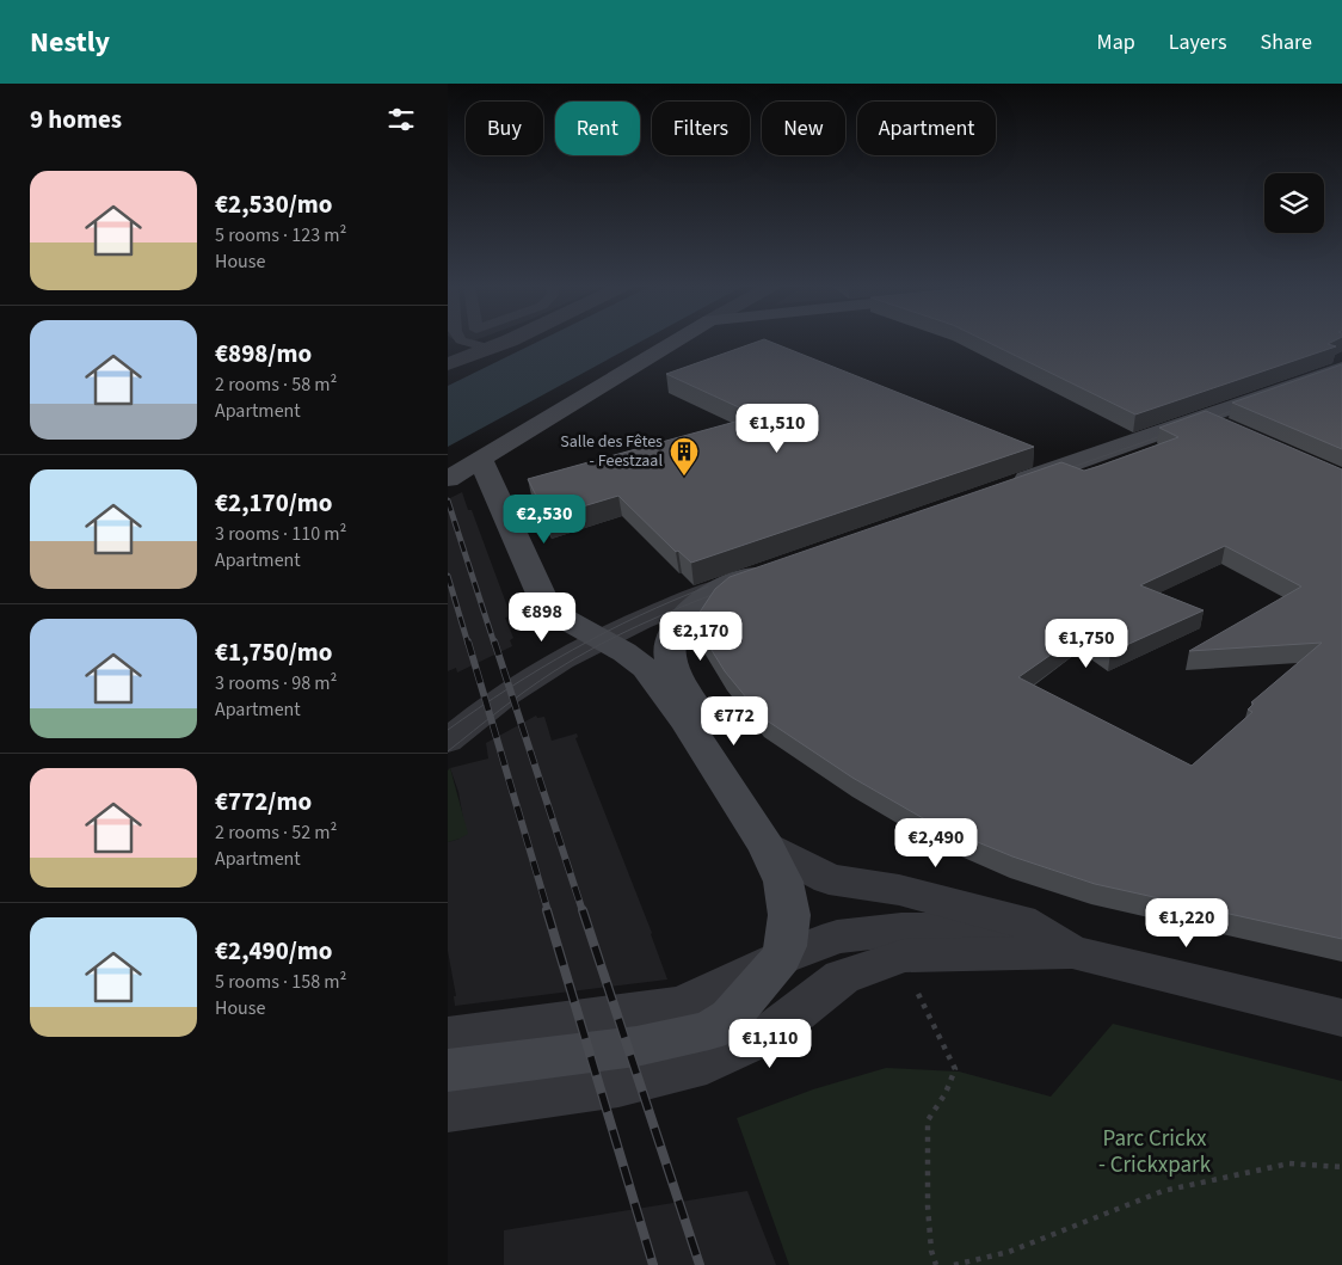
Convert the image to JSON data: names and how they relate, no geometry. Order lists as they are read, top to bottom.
{
  "parks": ["Parc Crickx - Crickxpark"],
  "places": {
    "building": ["Salle des Fêtes - Feestzaal"]
  },
  "page": {
    "header": "Nestly",
    "nav": ["Map", "Layers", "Share"],
    "heading": "9 homes",
    "chip": [
      "Buy",
      "Rent",
      "Filters",
      "New",
      "Apartment"
    ],
    "list": [
      {
        "name": "€2,530/mo",
        "note": "5 rooms · 123 m² · House"
      },
      {
        "name": "€898/mo",
        "note": "2 rooms · 58 m² · Apartment"
      },
      {
        "name": "€2,170/mo",
        "note": "3 rooms · 110 m² · Apartment"
      },
      {
        "name": "€1,750/mo",
        "note": "3 rooms · 98 m² · Apartment"
      },
      {
        "name": "€772/mo",
        "note": "2 rooms · 52 m² · Apartment"
      },
      {
        "name": "€2,490/mo",
        "note": "5 rooms · 158 m² · House"
      }
    ],
    "price": [
      "€1,510",
      "€2,530",
      "€898",
      "€2,170",
      "€1,750",
      "€772",
      "€2,490",
      "€1,220",
      "€1,110"
    ]
  }
}
